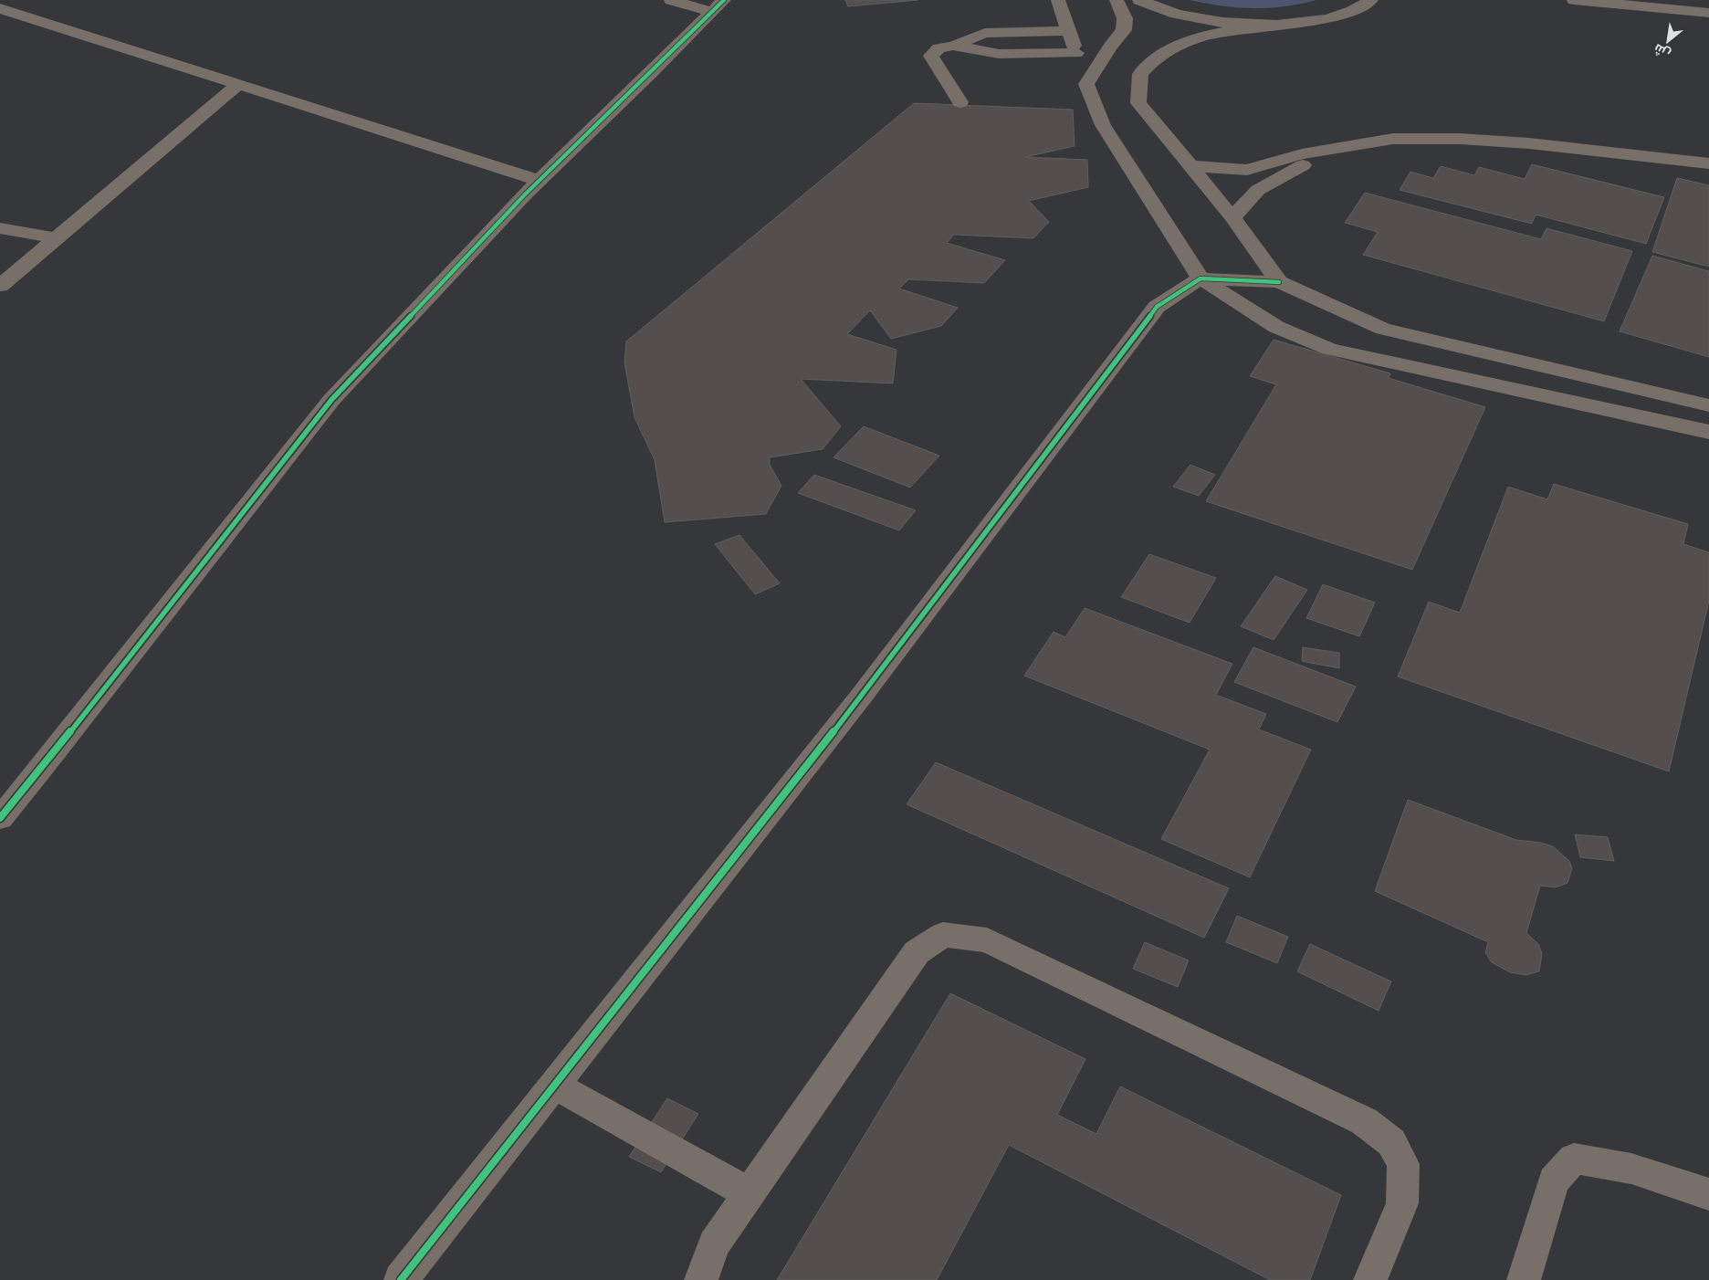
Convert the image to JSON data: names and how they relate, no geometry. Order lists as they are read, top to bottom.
{
  "north": "bottom left"
}
